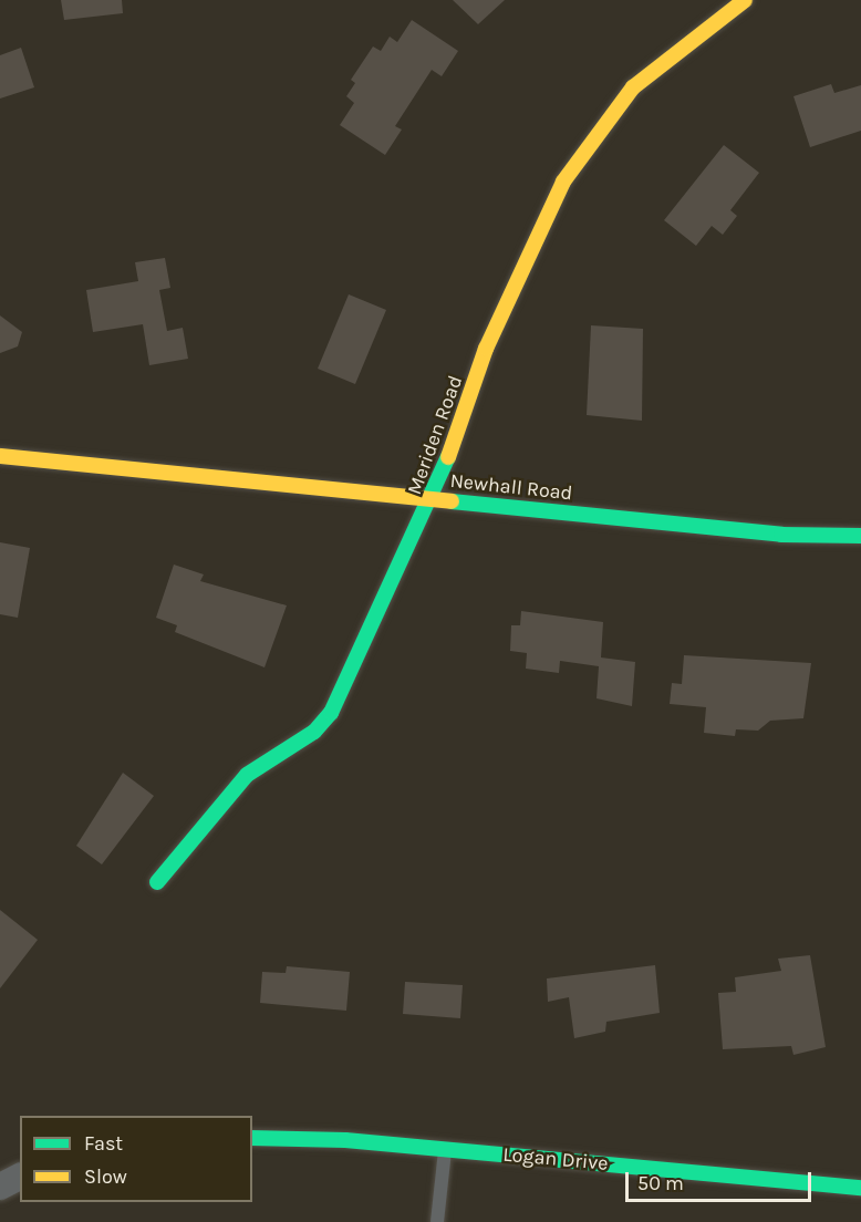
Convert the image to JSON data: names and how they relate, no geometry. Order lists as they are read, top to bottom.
{
  "streets": {
    "street": ["Meriden Road", "Newhall Road", "Logan Drive"]
  },
  "crossings": [
    ["Meriden Road", "Newhall Road"]
  ],
  "legend": ["Fast", "Slow"],
  "scale_bar": "50 m"
}
